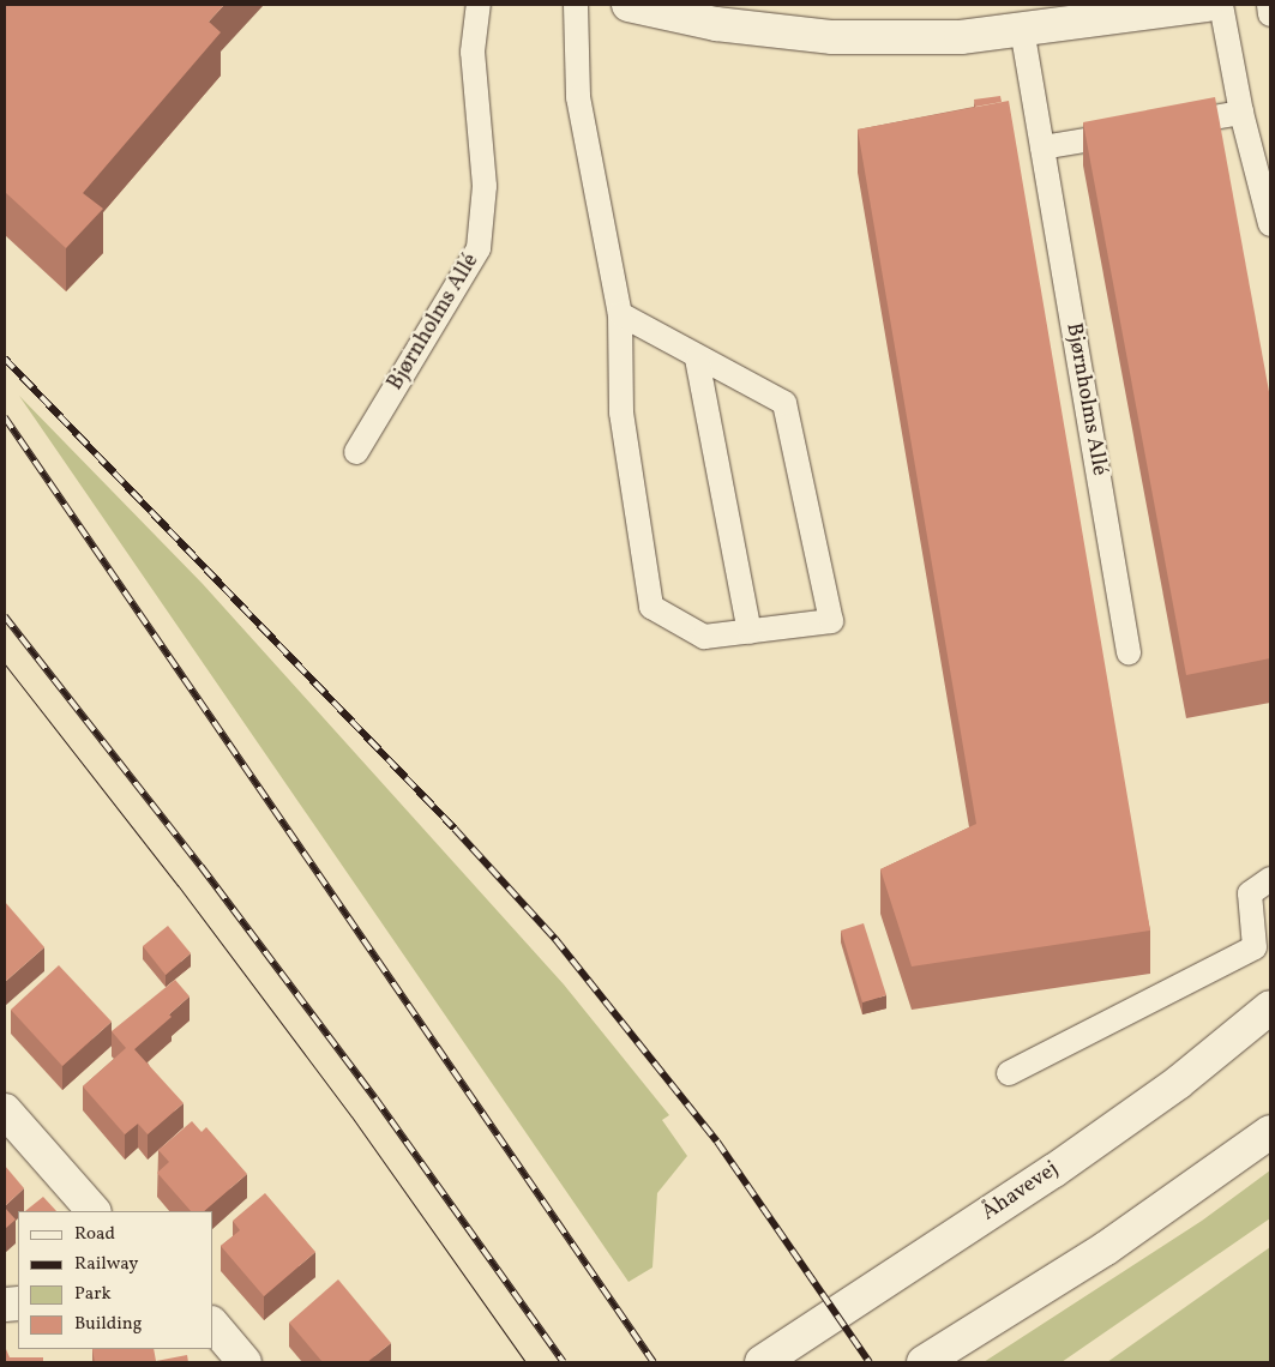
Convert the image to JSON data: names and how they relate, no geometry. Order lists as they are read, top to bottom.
{
  "streets": {
    "main road": ["Åhavevej"],
    "lane": ["Bjørnholms Allé"]
  },
  "legend": [
    "Road",
    "Railway",
    "Park",
    "Building"
  ]
}
